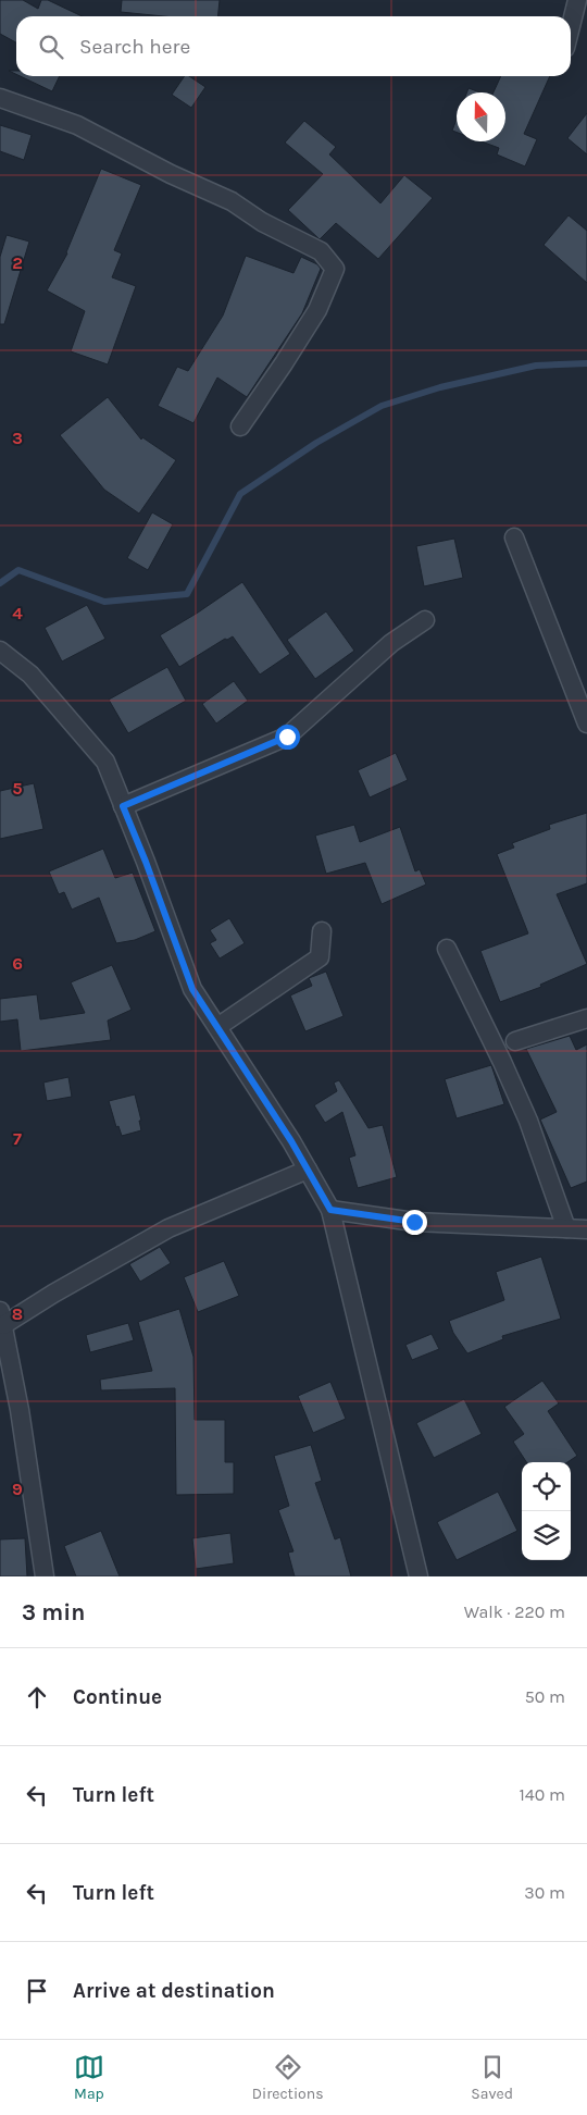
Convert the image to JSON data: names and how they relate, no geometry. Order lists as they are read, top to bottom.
{
  "north": "top",
  "page": {
    "search": "Search here",
    "heading": ["3 min", "Walk · 220 m"],
    "list": [
      ["Continue", "50 m"],
      ["Turn left", "140 m"],
      ["Turn left", "30 m"],
      "Arrive at destination"
    ],
    "nav": ["Map", "Directions", "Saved"]
  },
  "grid": {
    "rows": [
      "2",
      "3",
      "4",
      "5",
      "6",
      "7",
      "8",
      "9"
    ]
  }
}
